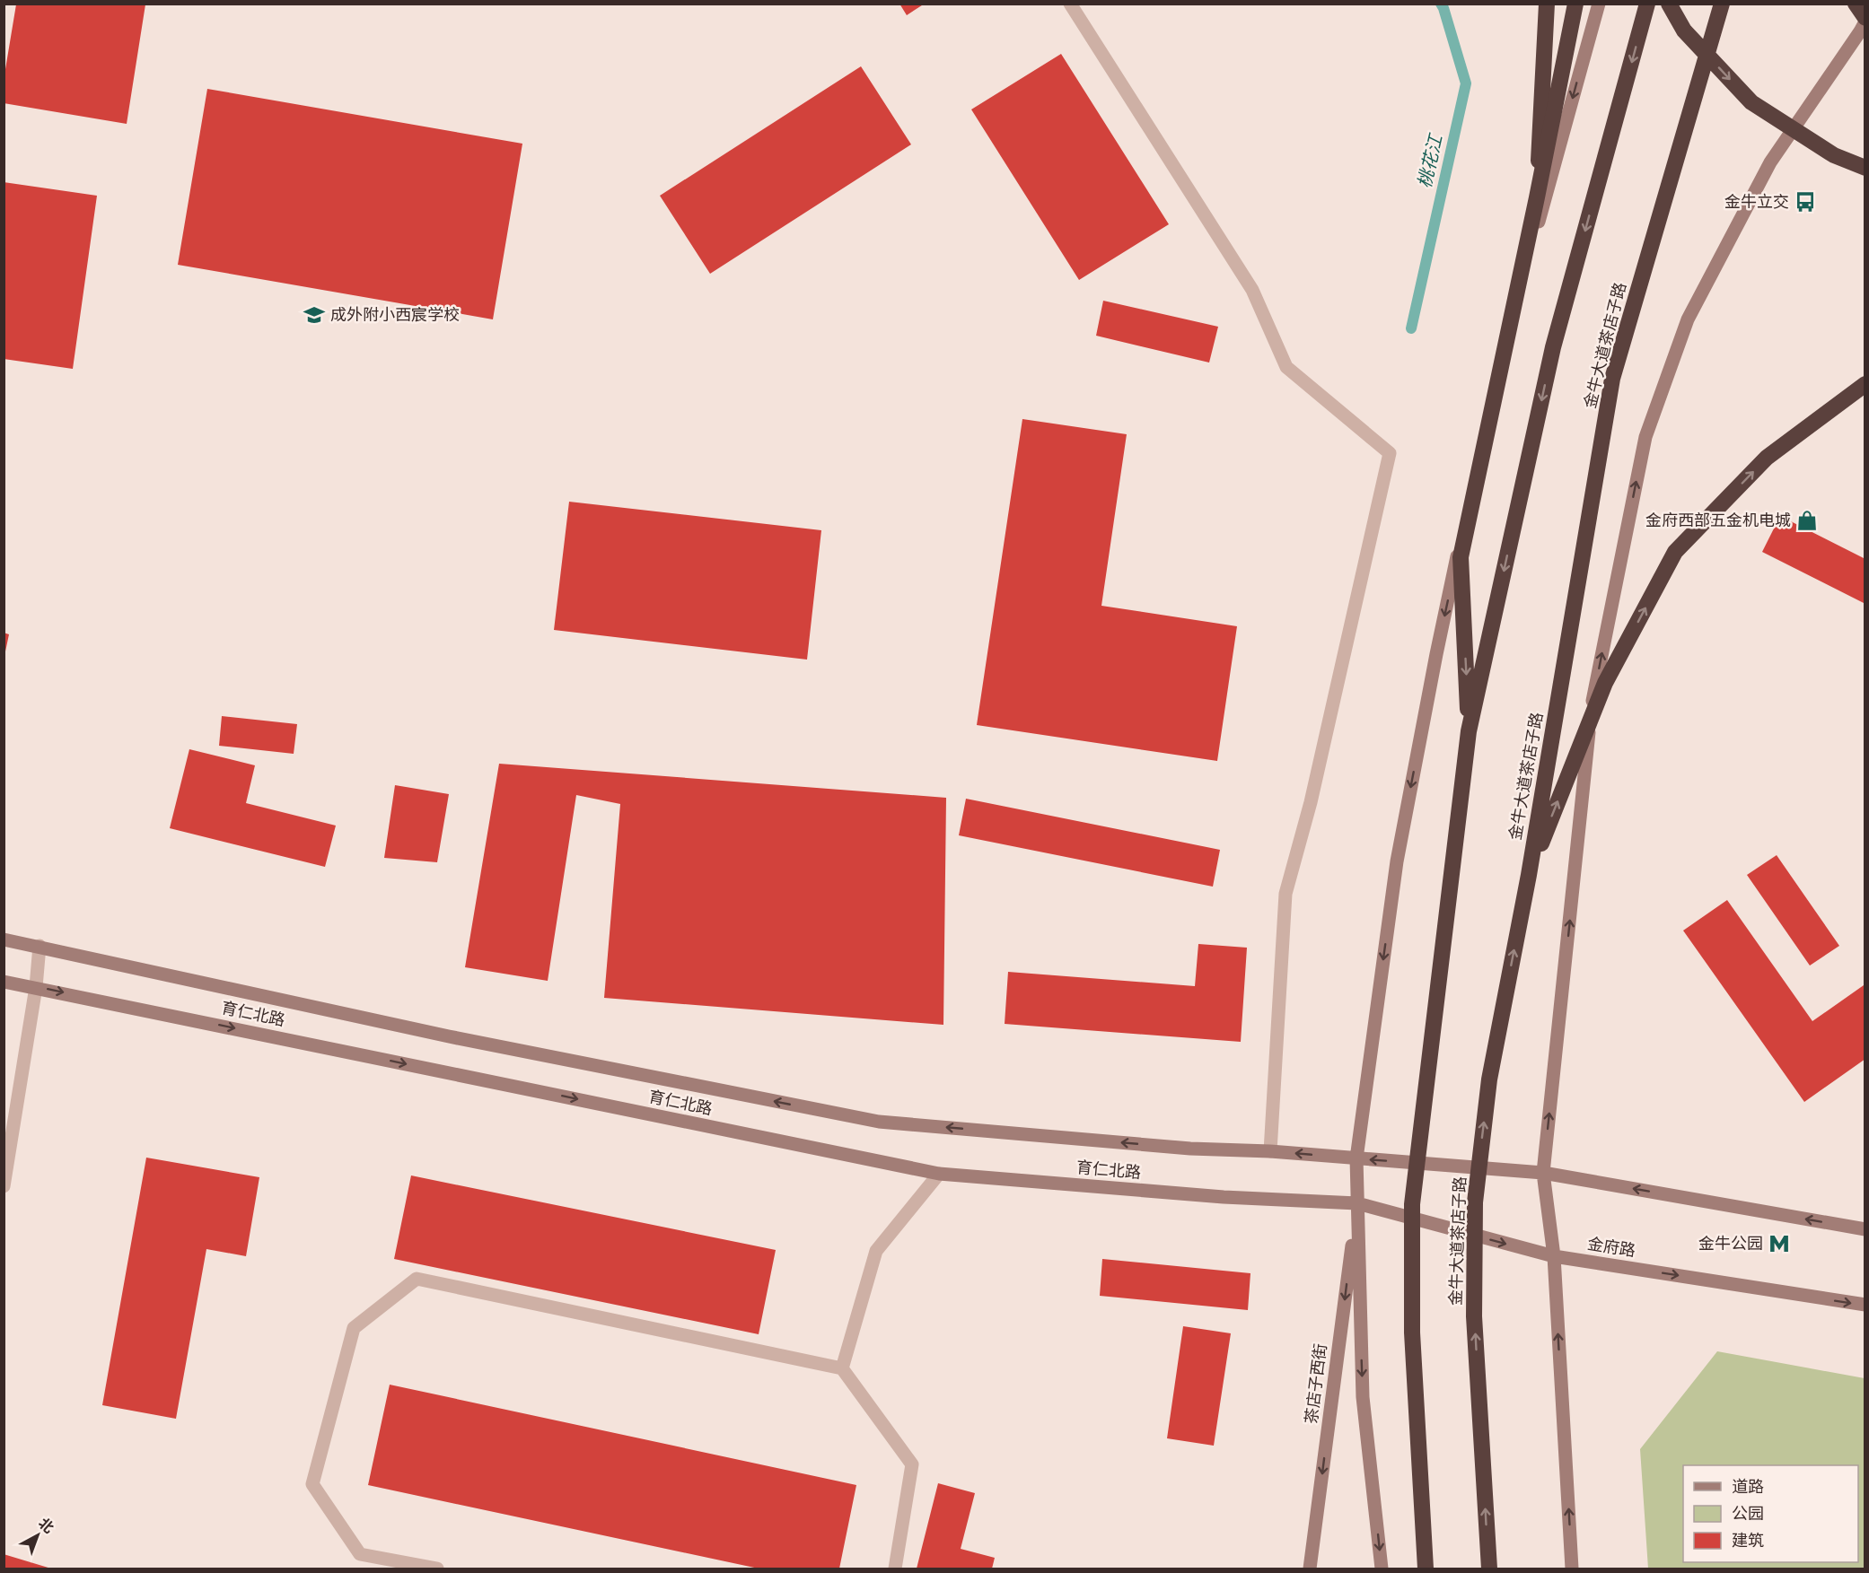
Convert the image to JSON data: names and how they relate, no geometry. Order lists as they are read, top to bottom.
{
  "streets": {
    "highway": ["金牛大道茶店子路"],
    "main road": ["育仁北路", "金府路", "茶店子西街"]
  },
  "crossings": [
    ["育仁北路", "金府路"],
    ["育仁北路", "茶店子西街"],
    ["金府路", "茶店子西街"]
  ],
  "water": ["桃花江"],
  "places": {
    "bus stop": ["金牛立交"],
    "school or university": ["成外附小西宸学校"],
    "shop": ["金府西部五金机电城"],
    "metro station": ["金牛公园"]
  },
  "legend": ["道路", "公园", "建筑"],
  "north": "top right"
}
